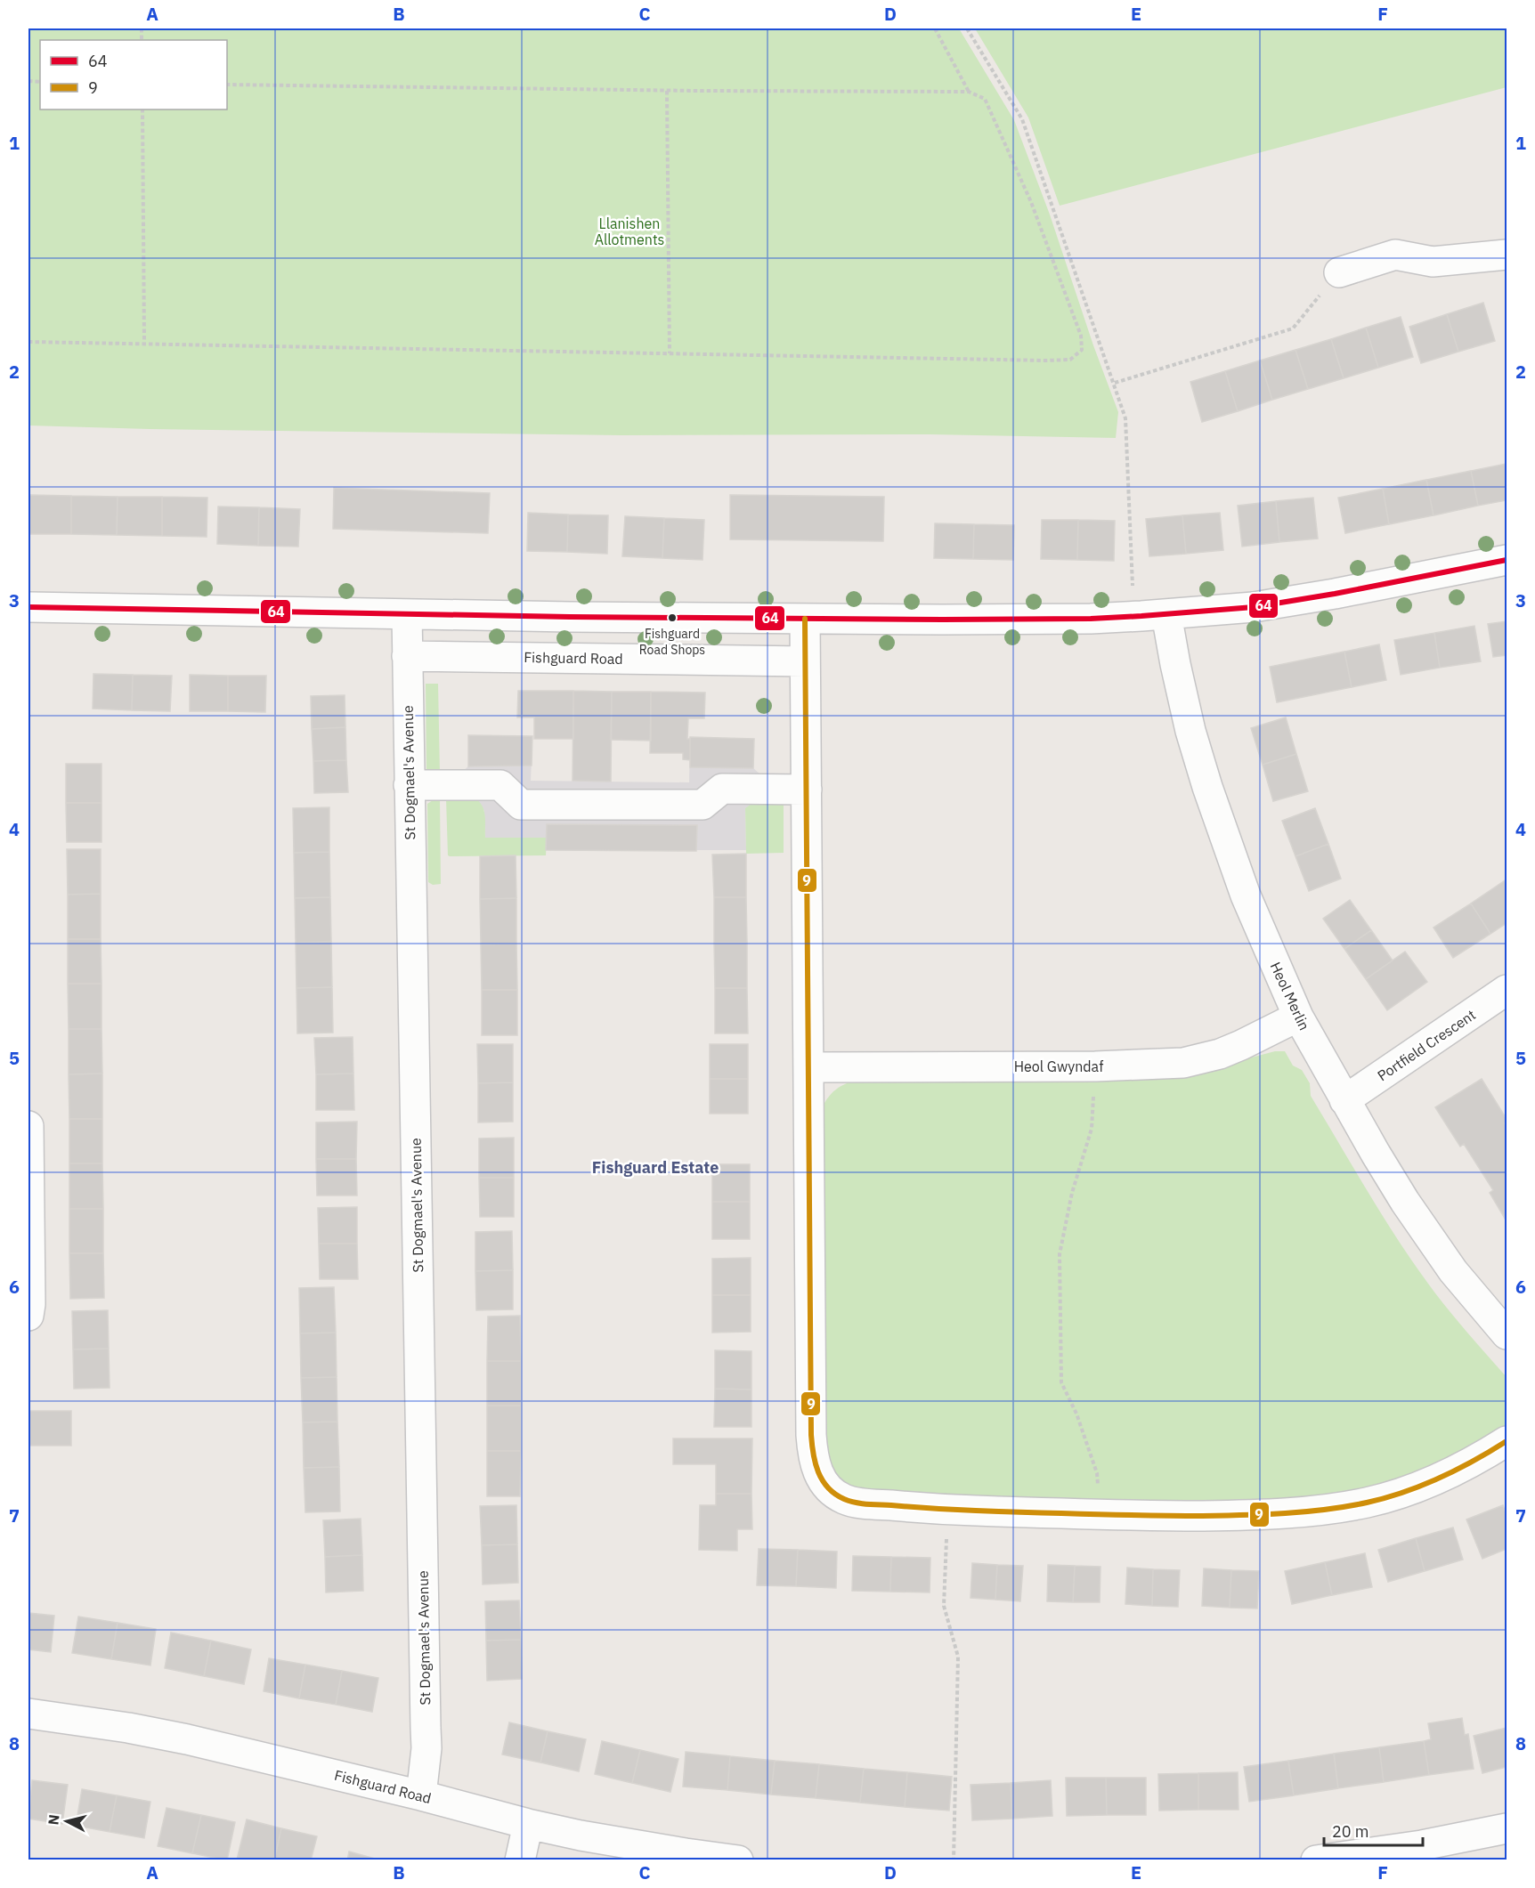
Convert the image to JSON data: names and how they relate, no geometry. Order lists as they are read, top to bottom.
{
  "streets": {
    "street": [
      "Fishguard Road",
      "St Dogmael's Avenue",
      "Heol Merlin",
      "Portfield Crescent",
      "Heol Gwyndaf"
    ]
  },
  "crossings": [
    ["Fishguard Road", "St Dogmael's Avenue"],
    ["Heol Merlin", "Portfield Crescent"],
    ["Heol Merlin", "Heol Gwyndaf"]
  ],
  "districts": ["Fishguard Estate"],
  "parks": ["Llanishen Allotments"],
  "places": ["Fishguard Road Shops"],
  "lines": ["transit line 64", "transit line 9"],
  "legend": ["64", "9"],
  "scale_bar": "20 m",
  "north": "left",
  "grid": {
    "columns": [
      "A",
      "B",
      "C",
      "D",
      "E",
      "F"
    ],
    "rows": [
      "1",
      "2",
      "3",
      "4",
      "5",
      "6",
      "7",
      "8"
    ]
  }
}
